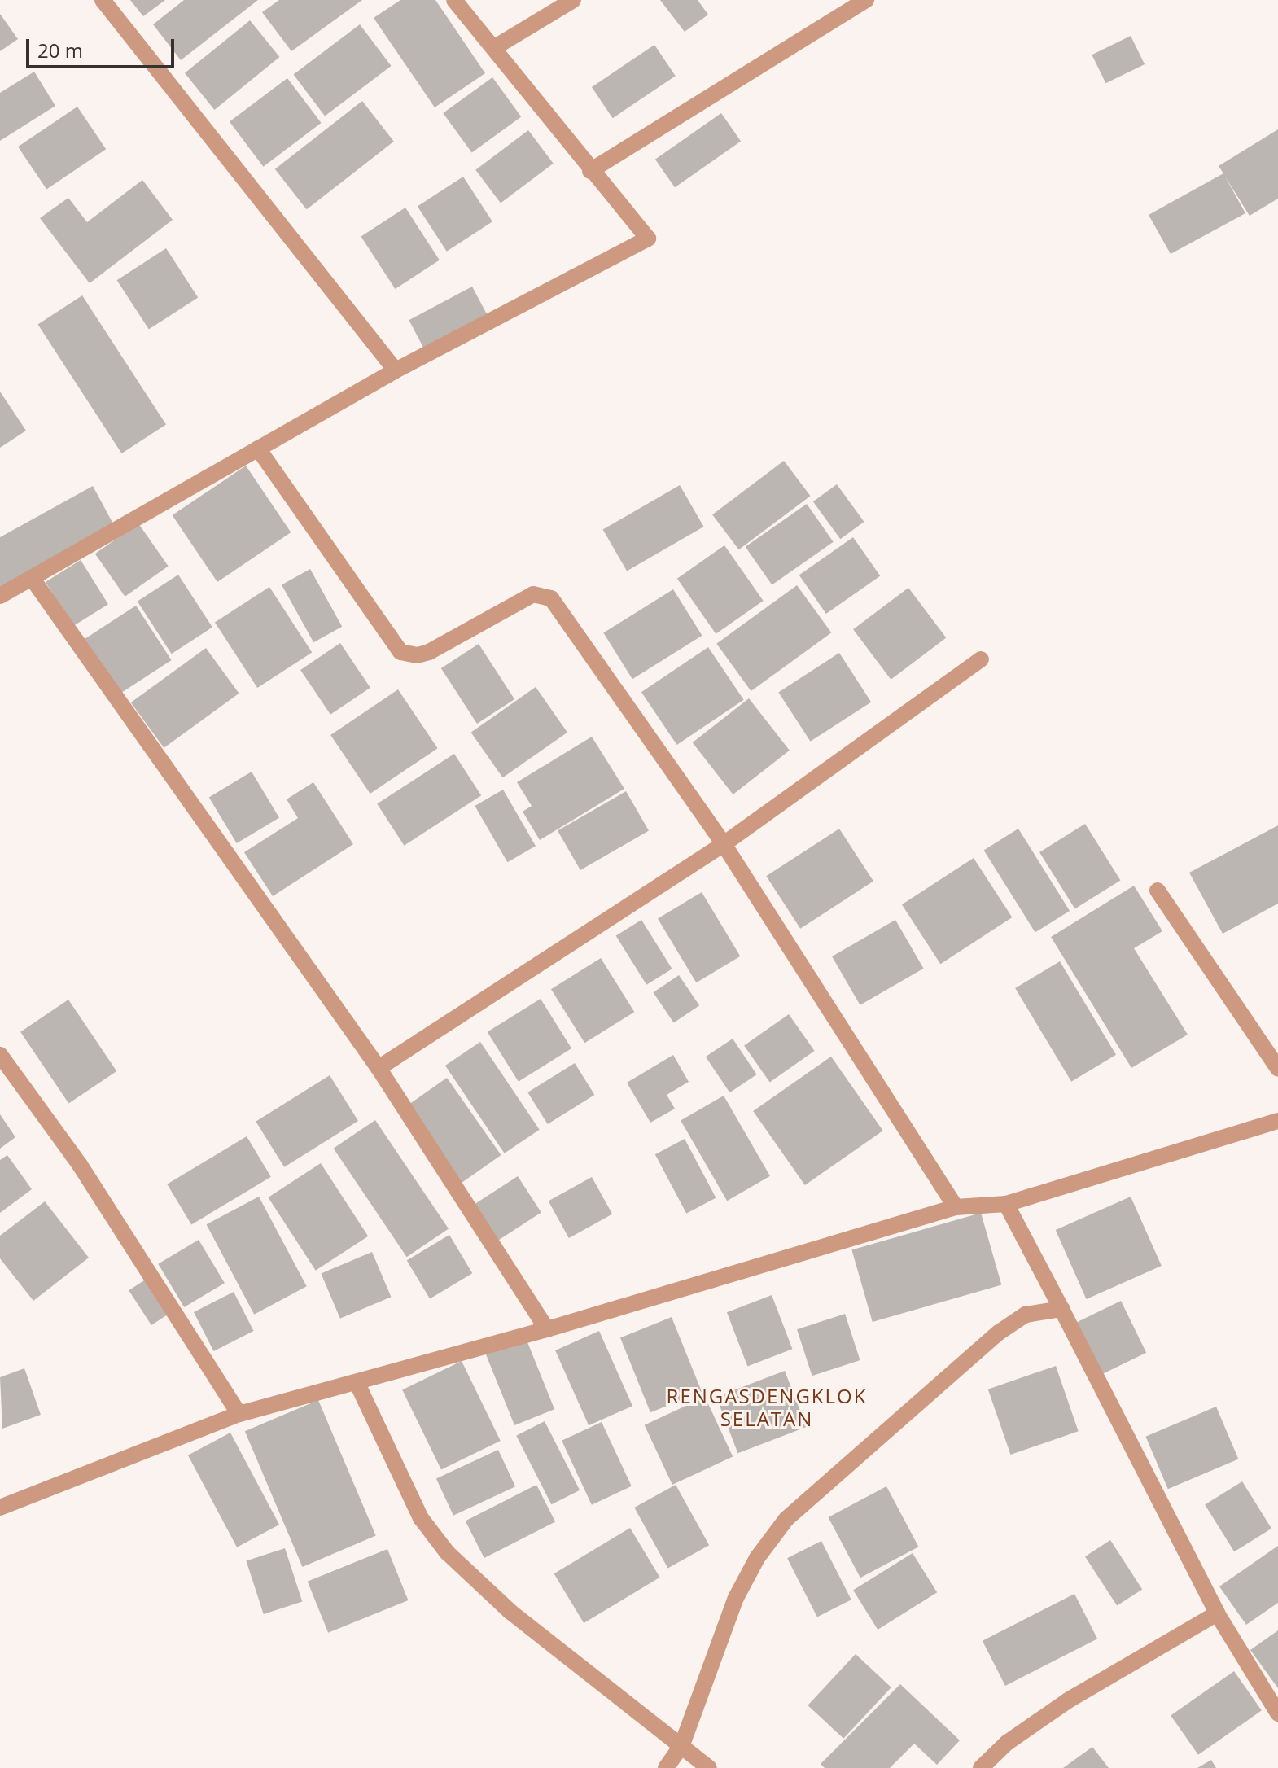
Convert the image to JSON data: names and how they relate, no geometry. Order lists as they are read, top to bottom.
{
  "districts": ["RENGASDENGKLOK SELATAN"],
  "scale_bar": "20 m"
}
